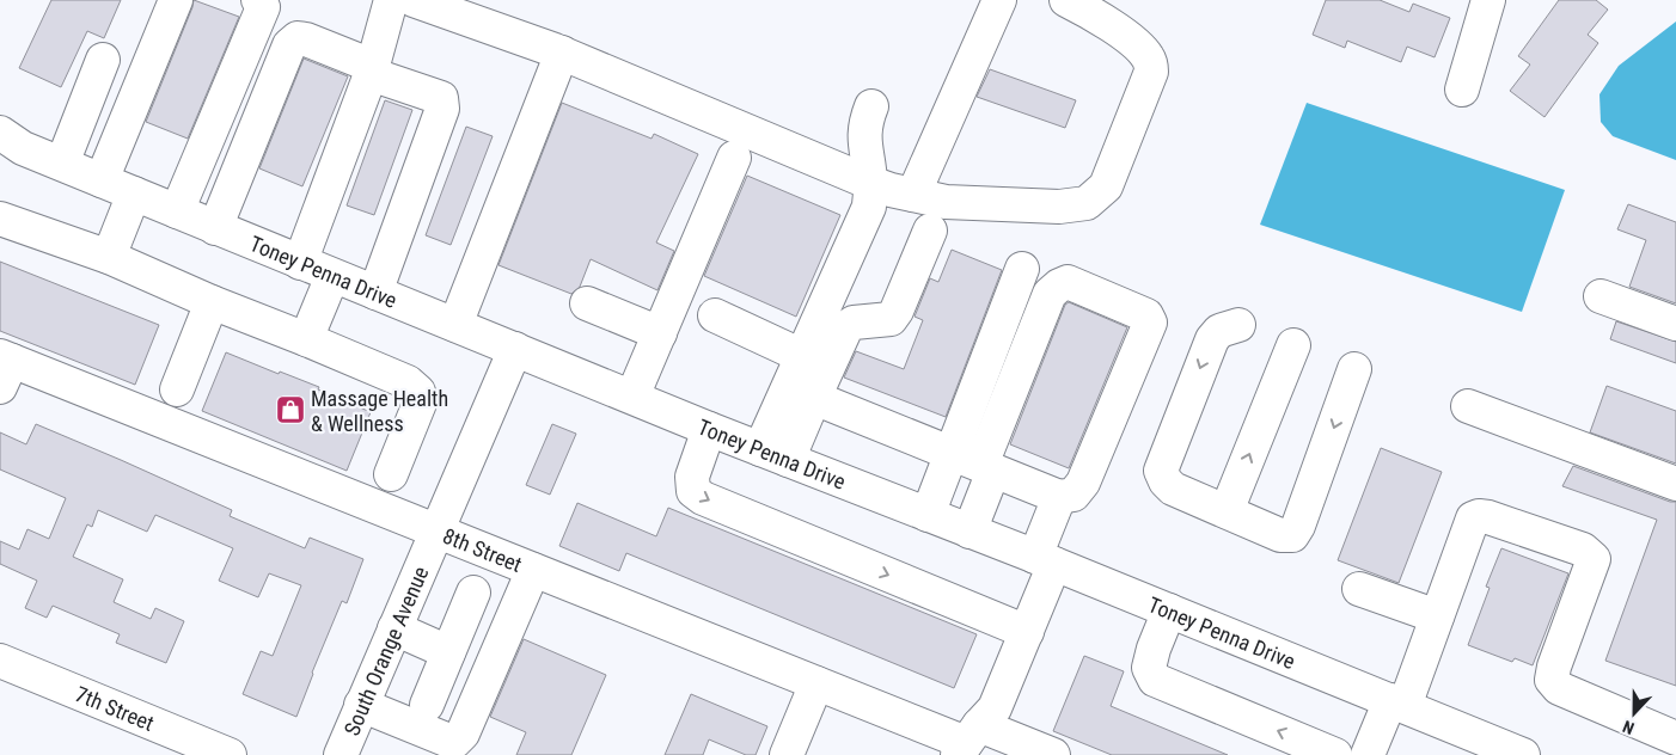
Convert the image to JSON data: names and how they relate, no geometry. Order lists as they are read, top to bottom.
{
  "streets": {
    "street": [
      "Toney Penna Drive",
      "8th Street",
      "South Orange Avenue",
      "7th Street"
    ]
  },
  "crossings": [
    ["Toney Penna Drive", "South Orange Avenue"],
    ["8th Street", "South Orange Avenue"]
  ],
  "places": {
    "shop": ["Massage Health & Wellness"]
  },
  "north": "bottom"
}
